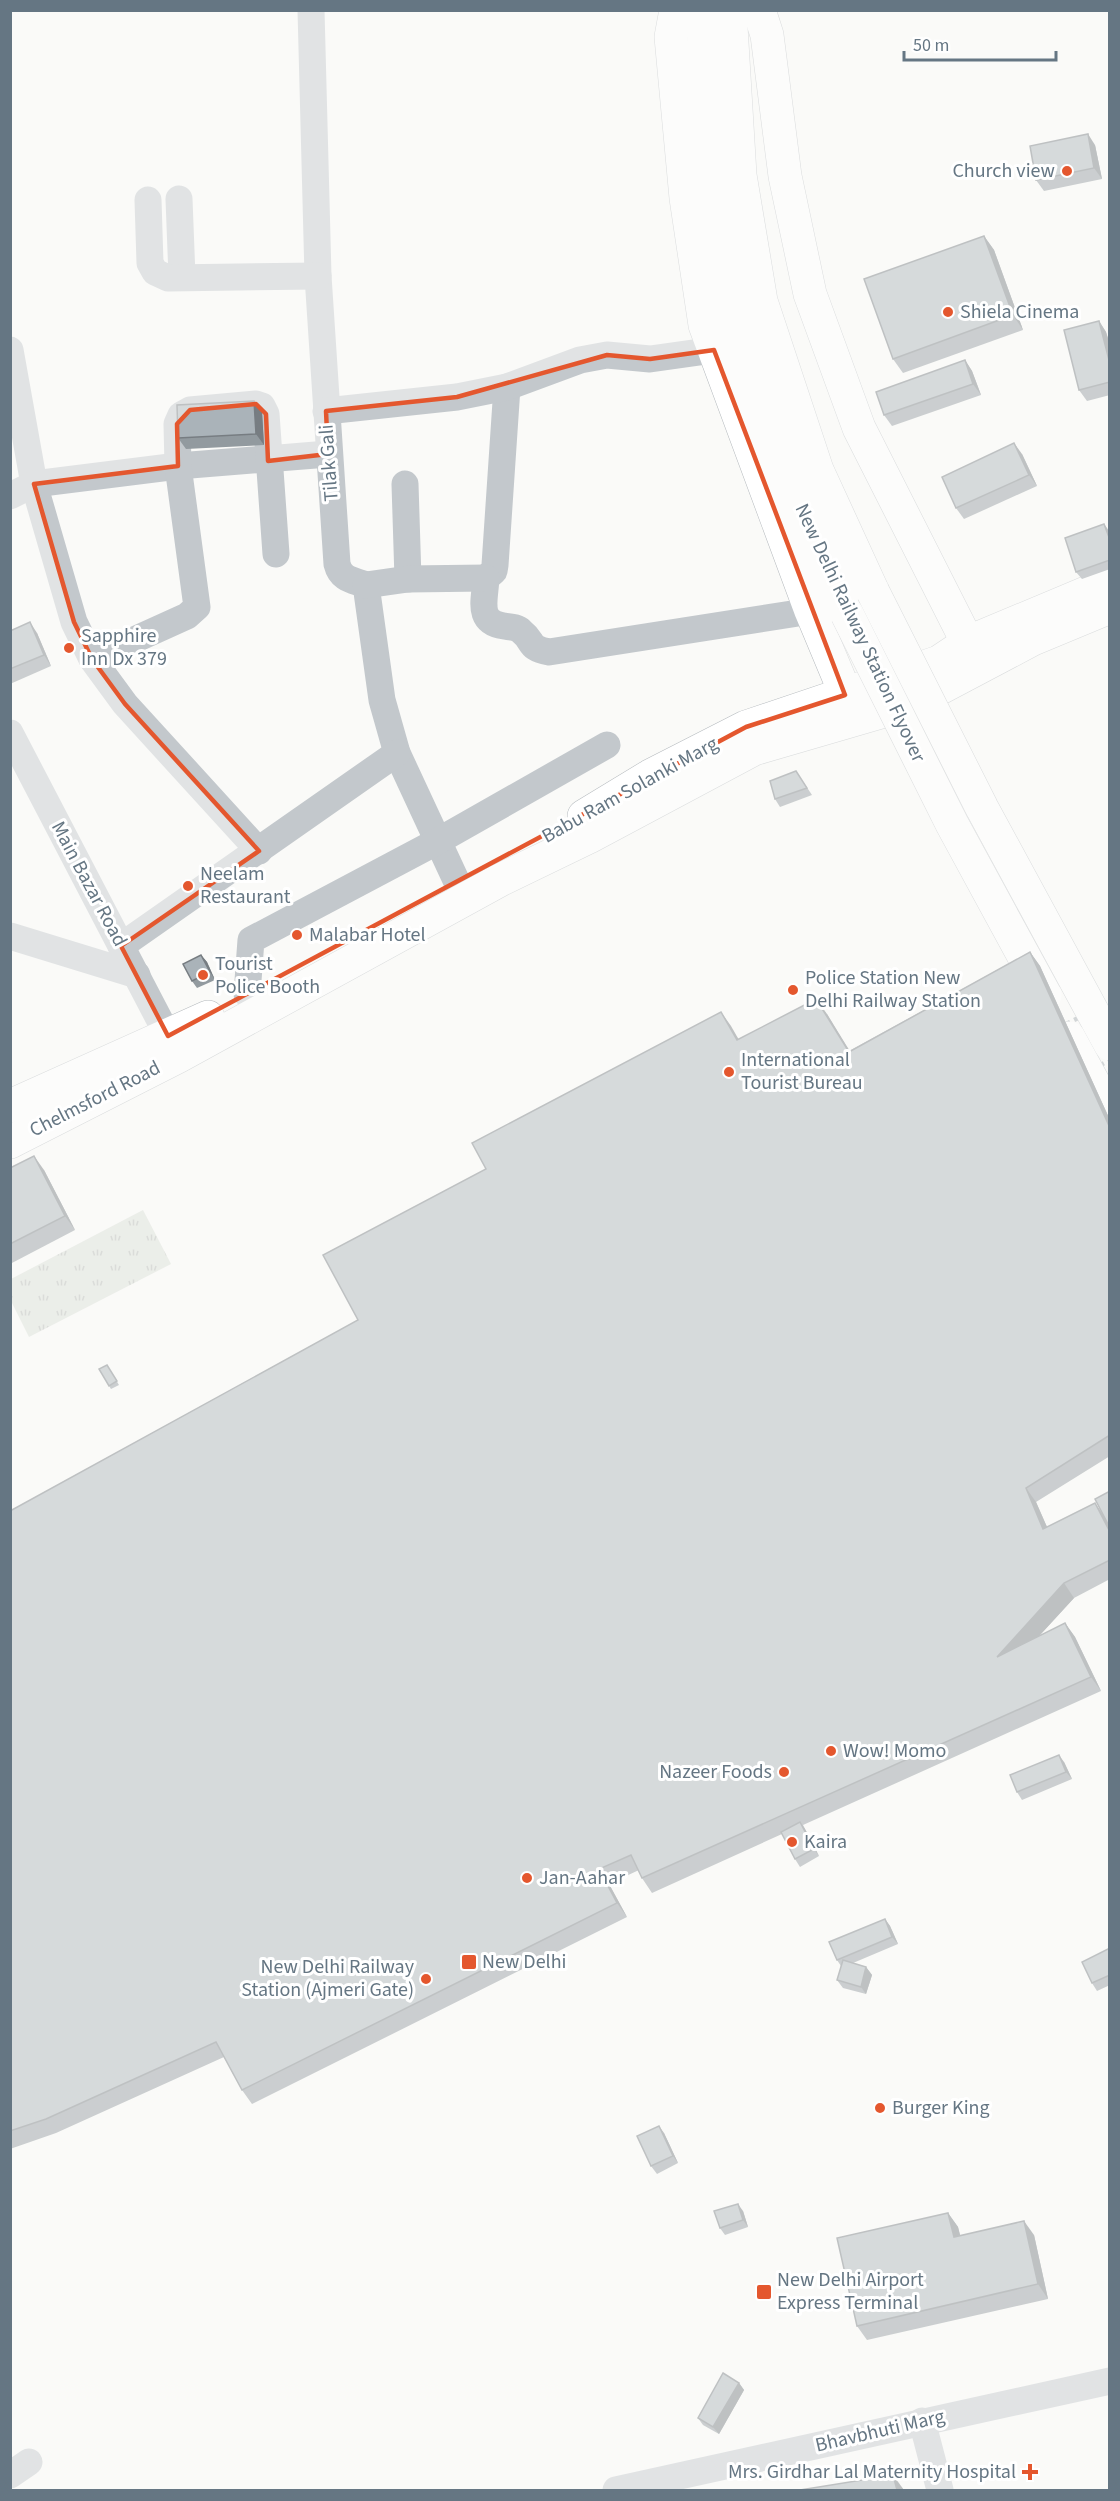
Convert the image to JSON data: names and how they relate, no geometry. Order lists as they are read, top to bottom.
{
  "streets": {
    "main road": ["New Delhi Railway Station Flyover", "Babu Ram Solanki Marg", "Chelmsford Road"],
    "street": ["Tilak Gali", "Main Bazar Road", "Bhavbhuti Marg"]
  },
  "crossings": [
    ["Babu Ram Solanki Marg", "Main Bazar Road"],
    ["Babu Ram Solanki Marg", "Chelmsford Road"],
    ["Main Bazar Road", "Chelmsford Road"]
  ],
  "places": {
    "other": [
      "Church view",
      "Shiela Cinema",
      "Sapphire Inn Dx 379",
      "Neelam Restaurant",
      "Malabar Hotel",
      "Tourist Police Booth",
      "Police Station New Delhi Railway Station",
      "International Tourist Bureau",
      "Wow! Momo",
      "Nazeer Foods",
      "Kaira",
      "Jan-Aahar",
      "New Delhi Railway Station (Ajmeri Gate)",
      "Burger King"
    ],
    "transit": ["New Delhi", "New Delhi Airport Express Terminal"],
    "health": ["Mrs. Girdhar Lal Maternity Hospital"]
  },
  "scale_bar": "50 m"
}
